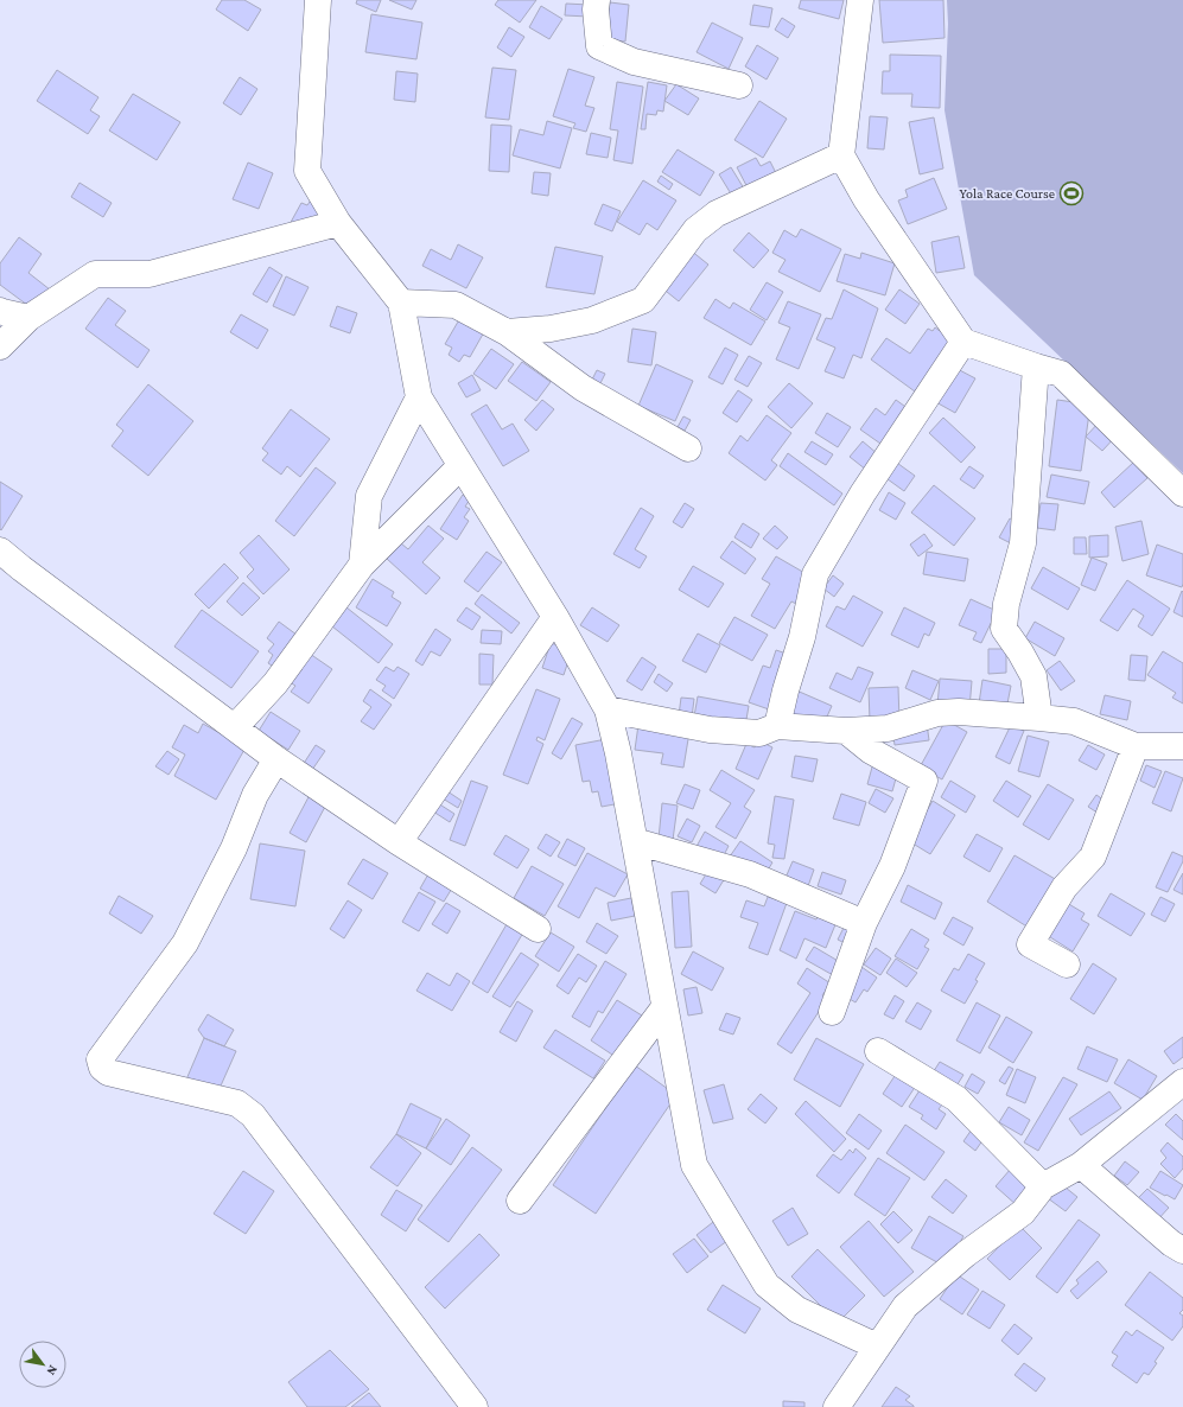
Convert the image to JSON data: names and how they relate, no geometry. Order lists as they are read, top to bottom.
{
  "places": {
    "sports": ["Yola Race Course"]
  },
  "north": "bottom right"
}
